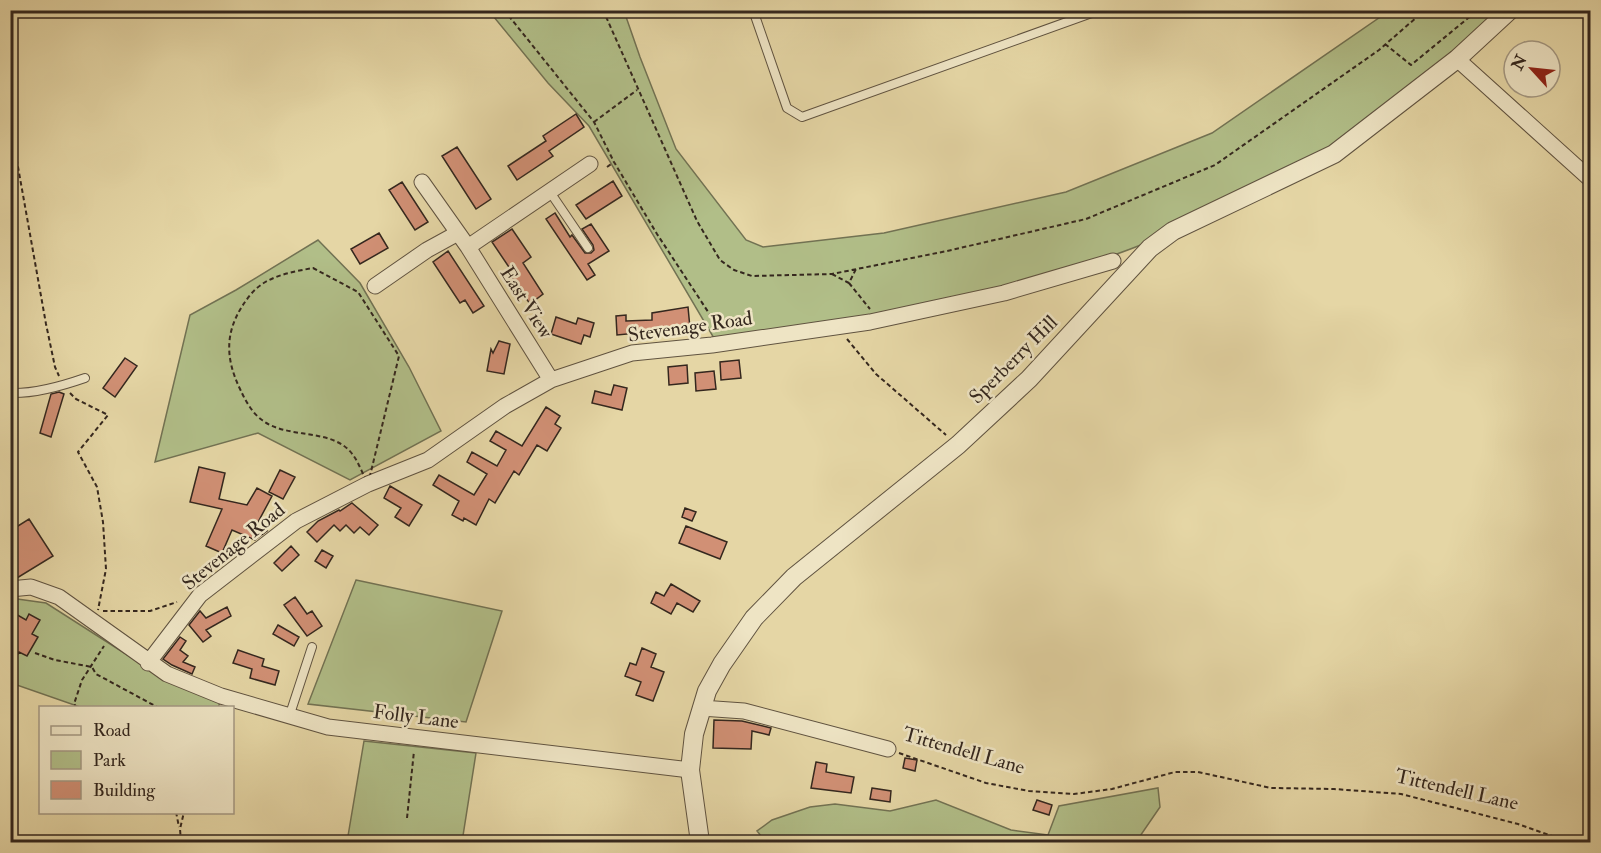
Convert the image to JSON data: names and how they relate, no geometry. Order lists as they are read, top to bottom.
{
  "streets": {
    "street": [
      "East View",
      "Stevenage Road",
      "Sperberry Hill",
      "Folly Lane",
      "Tittendell Lane"
    ]
  },
  "crossings": [
    ["East View", "Stevenage Road"],
    ["Stevenage Road", "Folly Lane"],
    ["Sperberry Hill", "Folly Lane"],
    ["Sperberry Hill", "Tittendell Lane"]
  ],
  "legend": ["Road", "Park", "Building"],
  "north": "top left"
}
